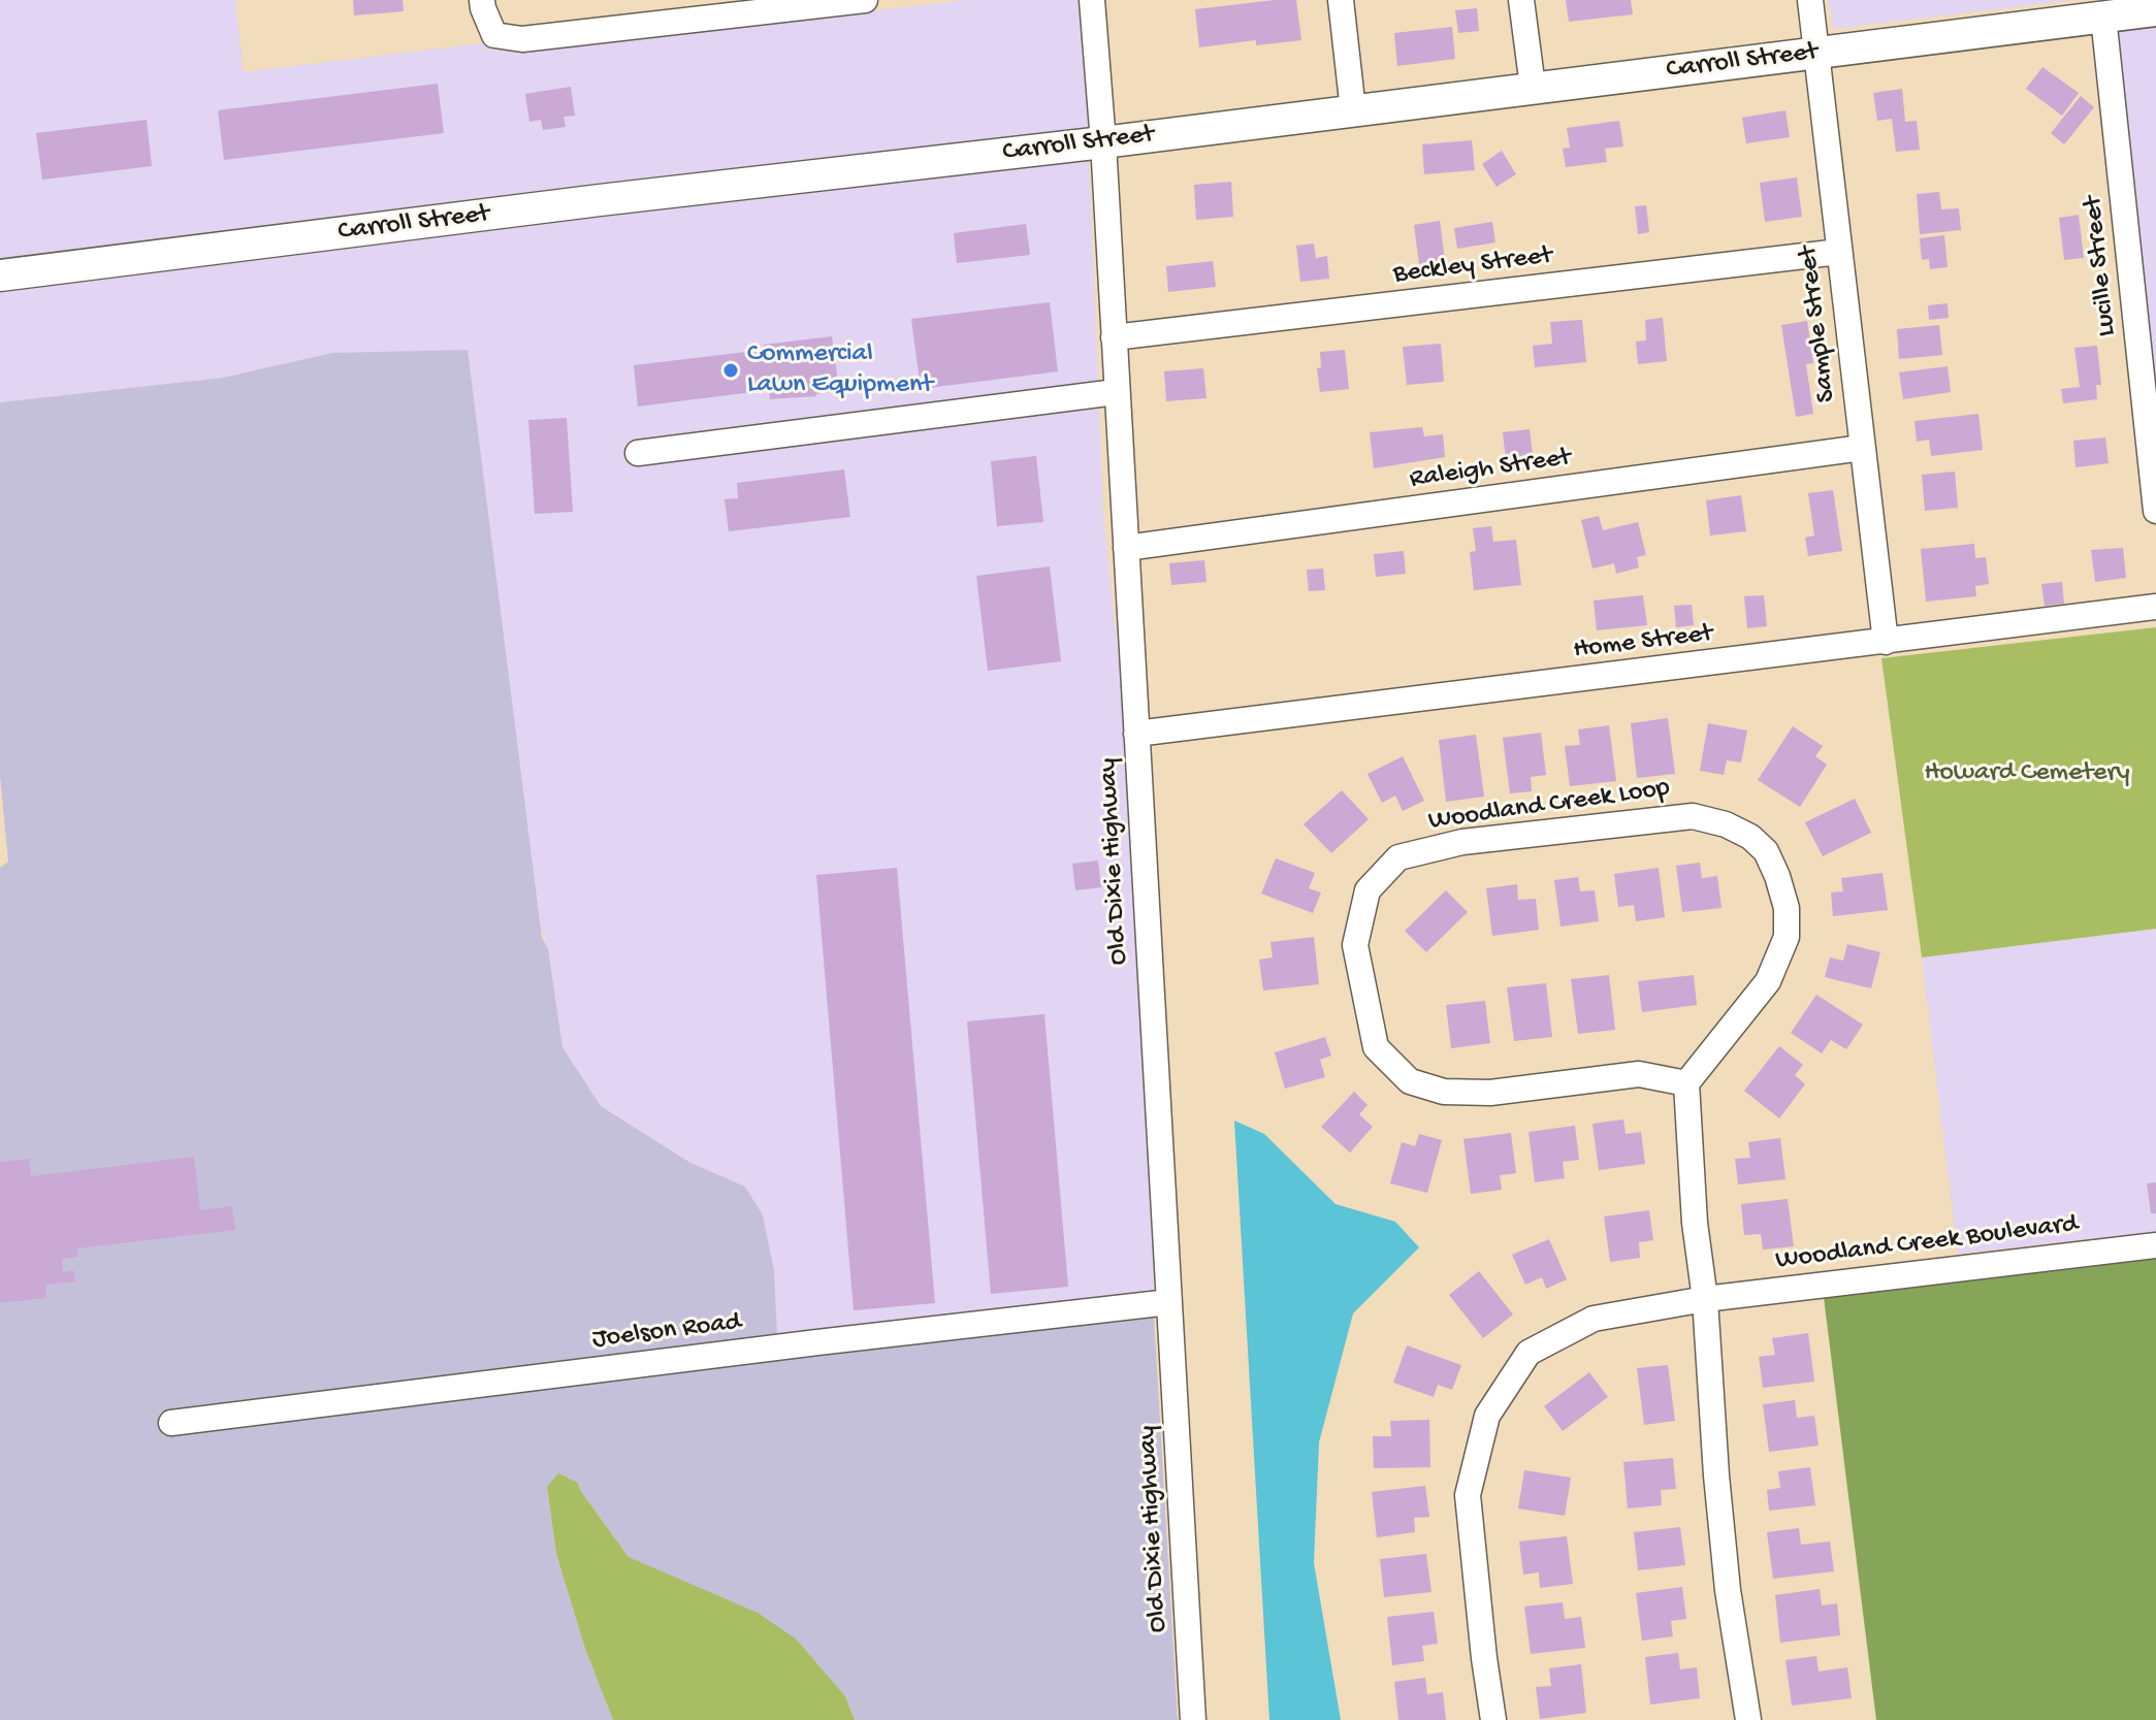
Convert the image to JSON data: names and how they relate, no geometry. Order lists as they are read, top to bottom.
{
  "streets": {
    "main road": ["Carroll Street"],
    "street": [
      "Beckley Street",
      "Lucille Street",
      "Sample Street",
      "Raleigh Street",
      "Home Street",
      "Woodland Creek Loop",
      "Old Dixie Highway",
      "Woodland Creek Boulevard",
      "Joelson Road"
    ]
  },
  "crossings": [
    ["Carroll Street", "Lucille Street"],
    ["Carroll Street", "Sample Street"],
    ["Carroll Street", "Old Dixie Highway"],
    ["Beckley Street", "Sample Street"],
    ["Beckley Street", "Old Dixie Highway"],
    ["Sample Street", "Raleigh Street"],
    ["Sample Street", "Home Street"],
    ["Raleigh Street", "Old Dixie Highway"],
    ["Home Street", "Old Dixie Highway"],
    ["Old Dixie Highway", "Joelson Road"]
  ],
  "parks": ["Howard Cemetery"],
  "places": ["Commercial Lawn Equipment"]
}
